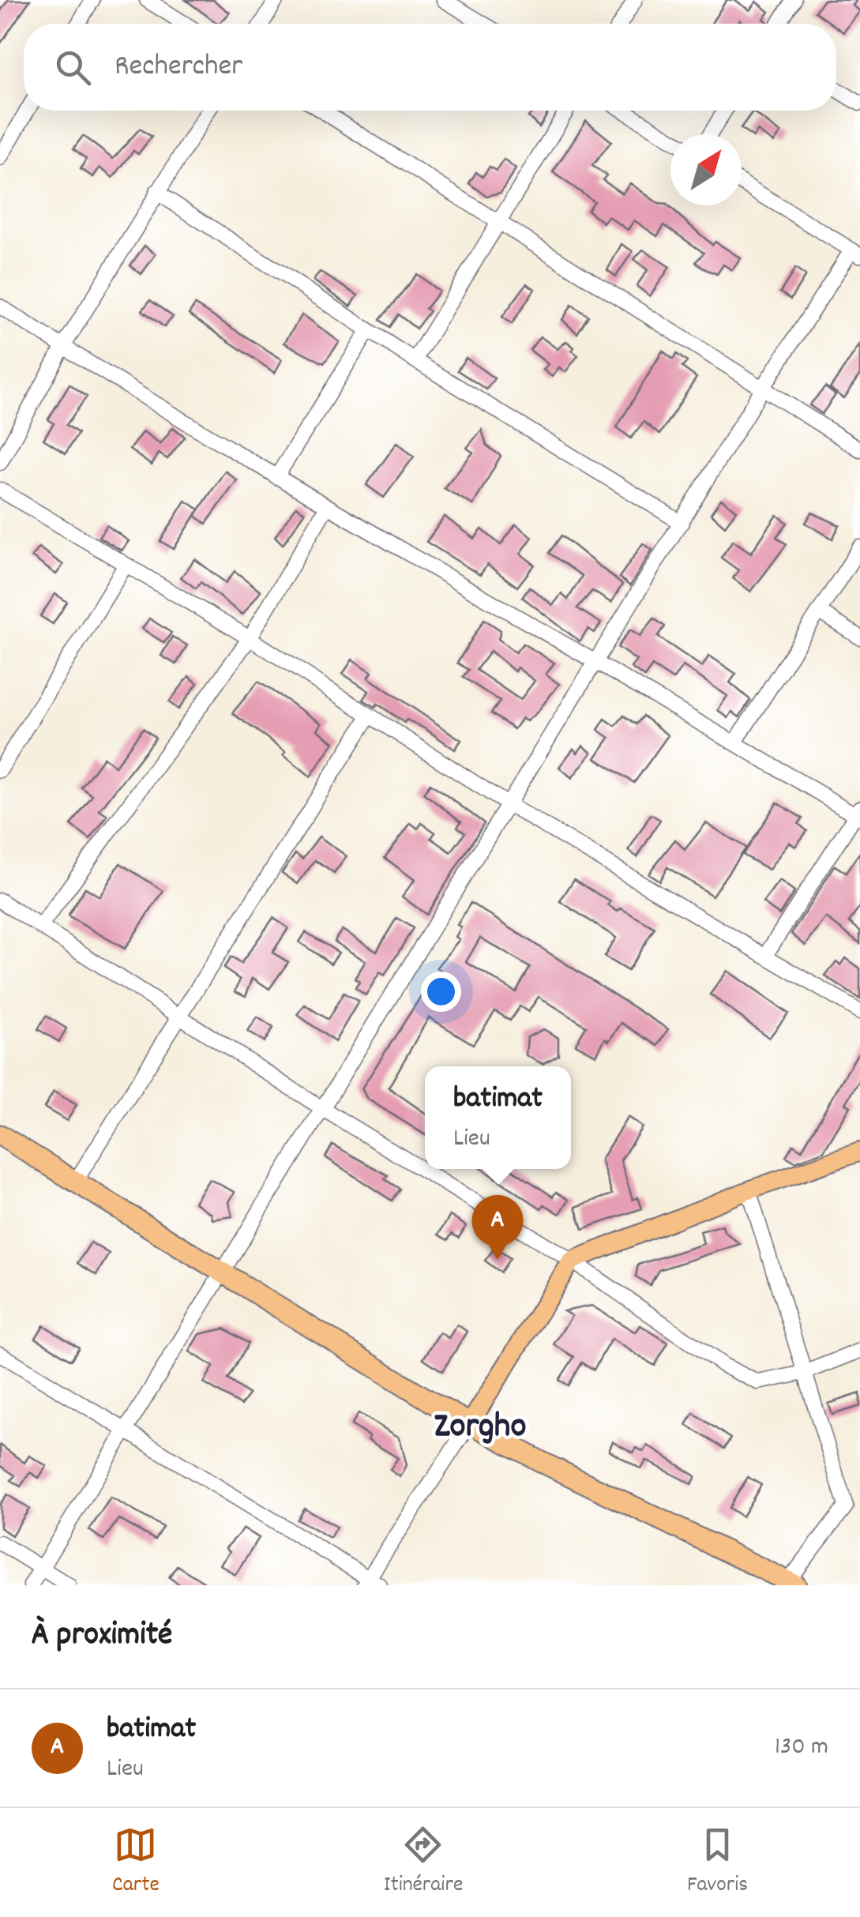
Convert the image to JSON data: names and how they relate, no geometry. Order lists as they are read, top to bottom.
{
  "districts": ["Zorgho"],
  "north": "top right",
  "page": {
    "search": "Rechercher",
    "popup": ["batimat", "Lieu"],
    "pins": "A",
    "heading": "À proximité",
    "list": [
      {
        "mark": "A",
        "name": "batimat",
        "note": "Lieu",
        "value": "130 m"
      }
    ],
    "nav": ["Carte", "Itinéraire", "Favoris"]
  }
}
